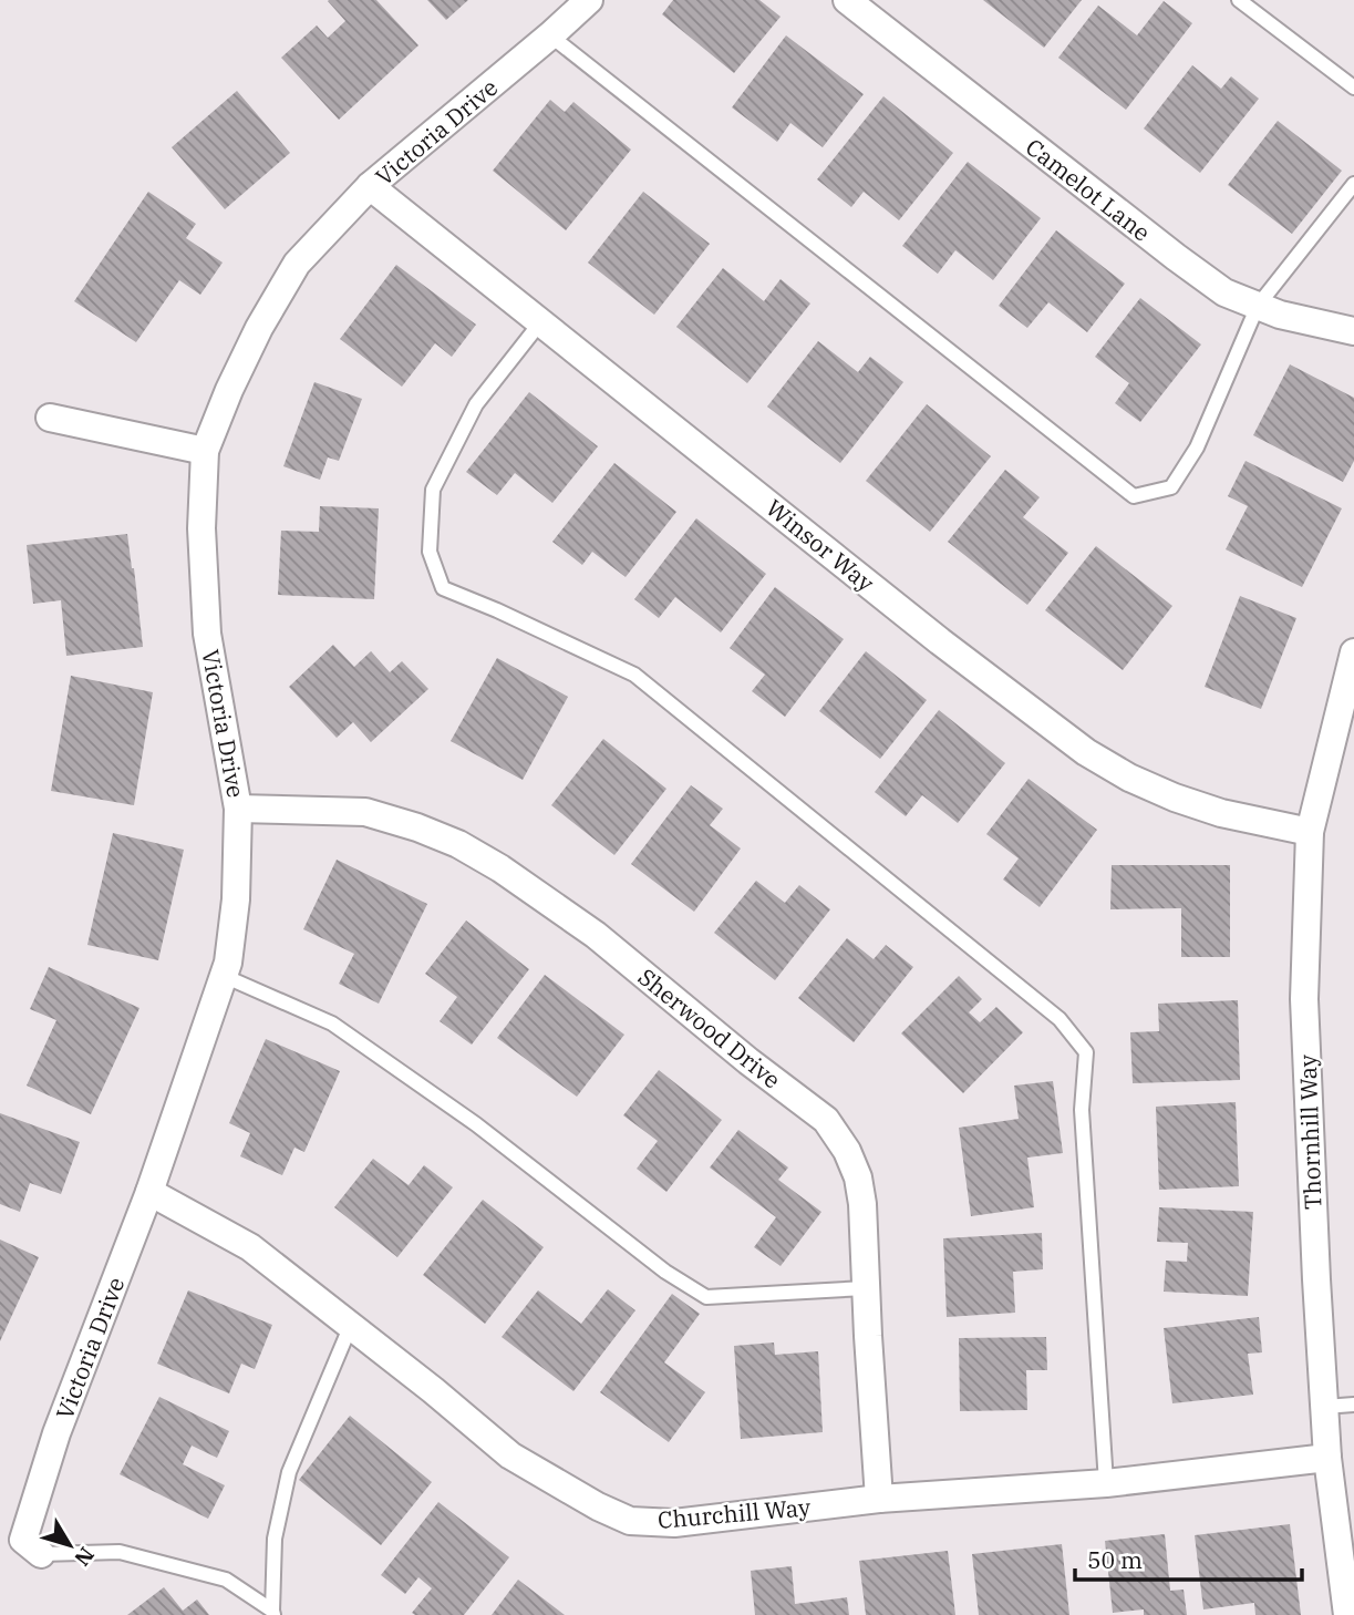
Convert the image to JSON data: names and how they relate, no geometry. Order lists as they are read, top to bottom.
{
  "streets": {
    "street": [
      "Victoria Drive",
      "Camelot Lane",
      "Winsor Way",
      "Sherwood Drive",
      "Thornhill Way",
      "Churchill Way"
    ]
  },
  "crossings": [
    ["Victoria Drive", "Winsor Way"],
    ["Victoria Drive", "Sherwood Drive"],
    ["Victoria Drive", "Churchill Way"],
    ["Winsor Way", "Thornhill Way"],
    ["Sherwood Drive", "Churchill Way"],
    ["Thornhill Way", "Churchill Way"]
  ],
  "scale_bar": "50 m",
  "north": "bottom right"
}
